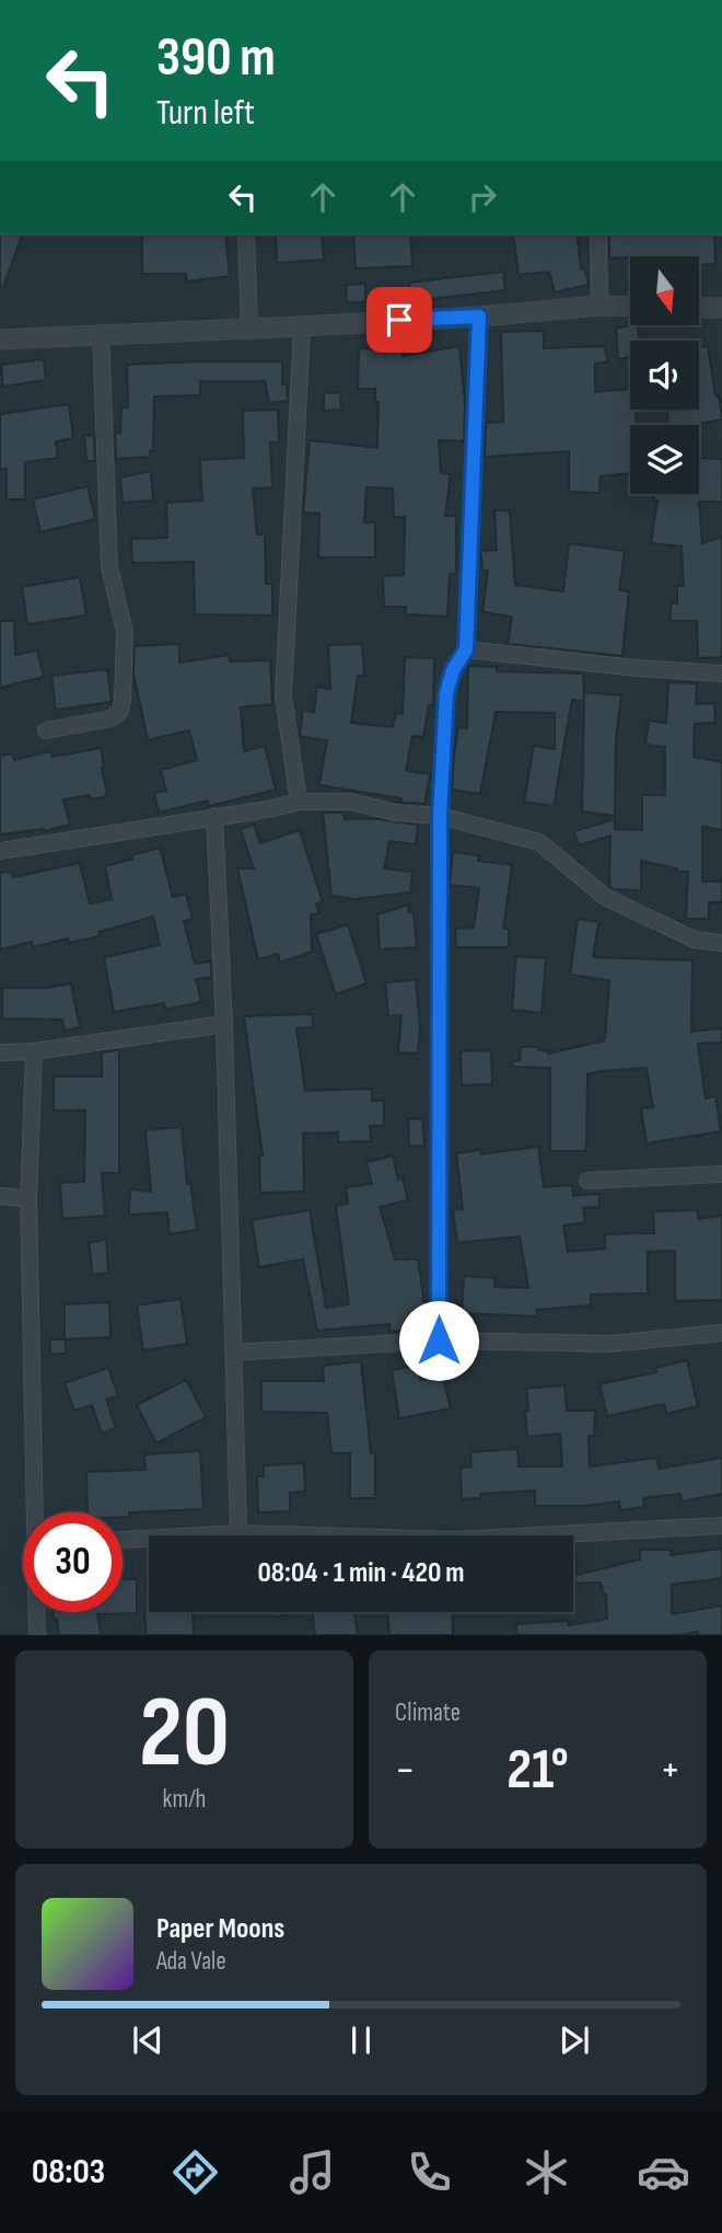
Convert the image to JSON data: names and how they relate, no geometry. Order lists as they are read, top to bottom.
{
  "north": "bottom",
  "page": {
    "turn": ["390 m", "Turn left"],
    "limit": "30",
    "trip": "08:04 · 1 min · 420 m",
    "tile": [
      ["20", "km/h"],
      "Climate"
    ],
    "heat": ["−", "21°", "+"],
    "song": ["Paper Moons", "Ada Vale"],
    "tabs": "08:03"
  }
}
